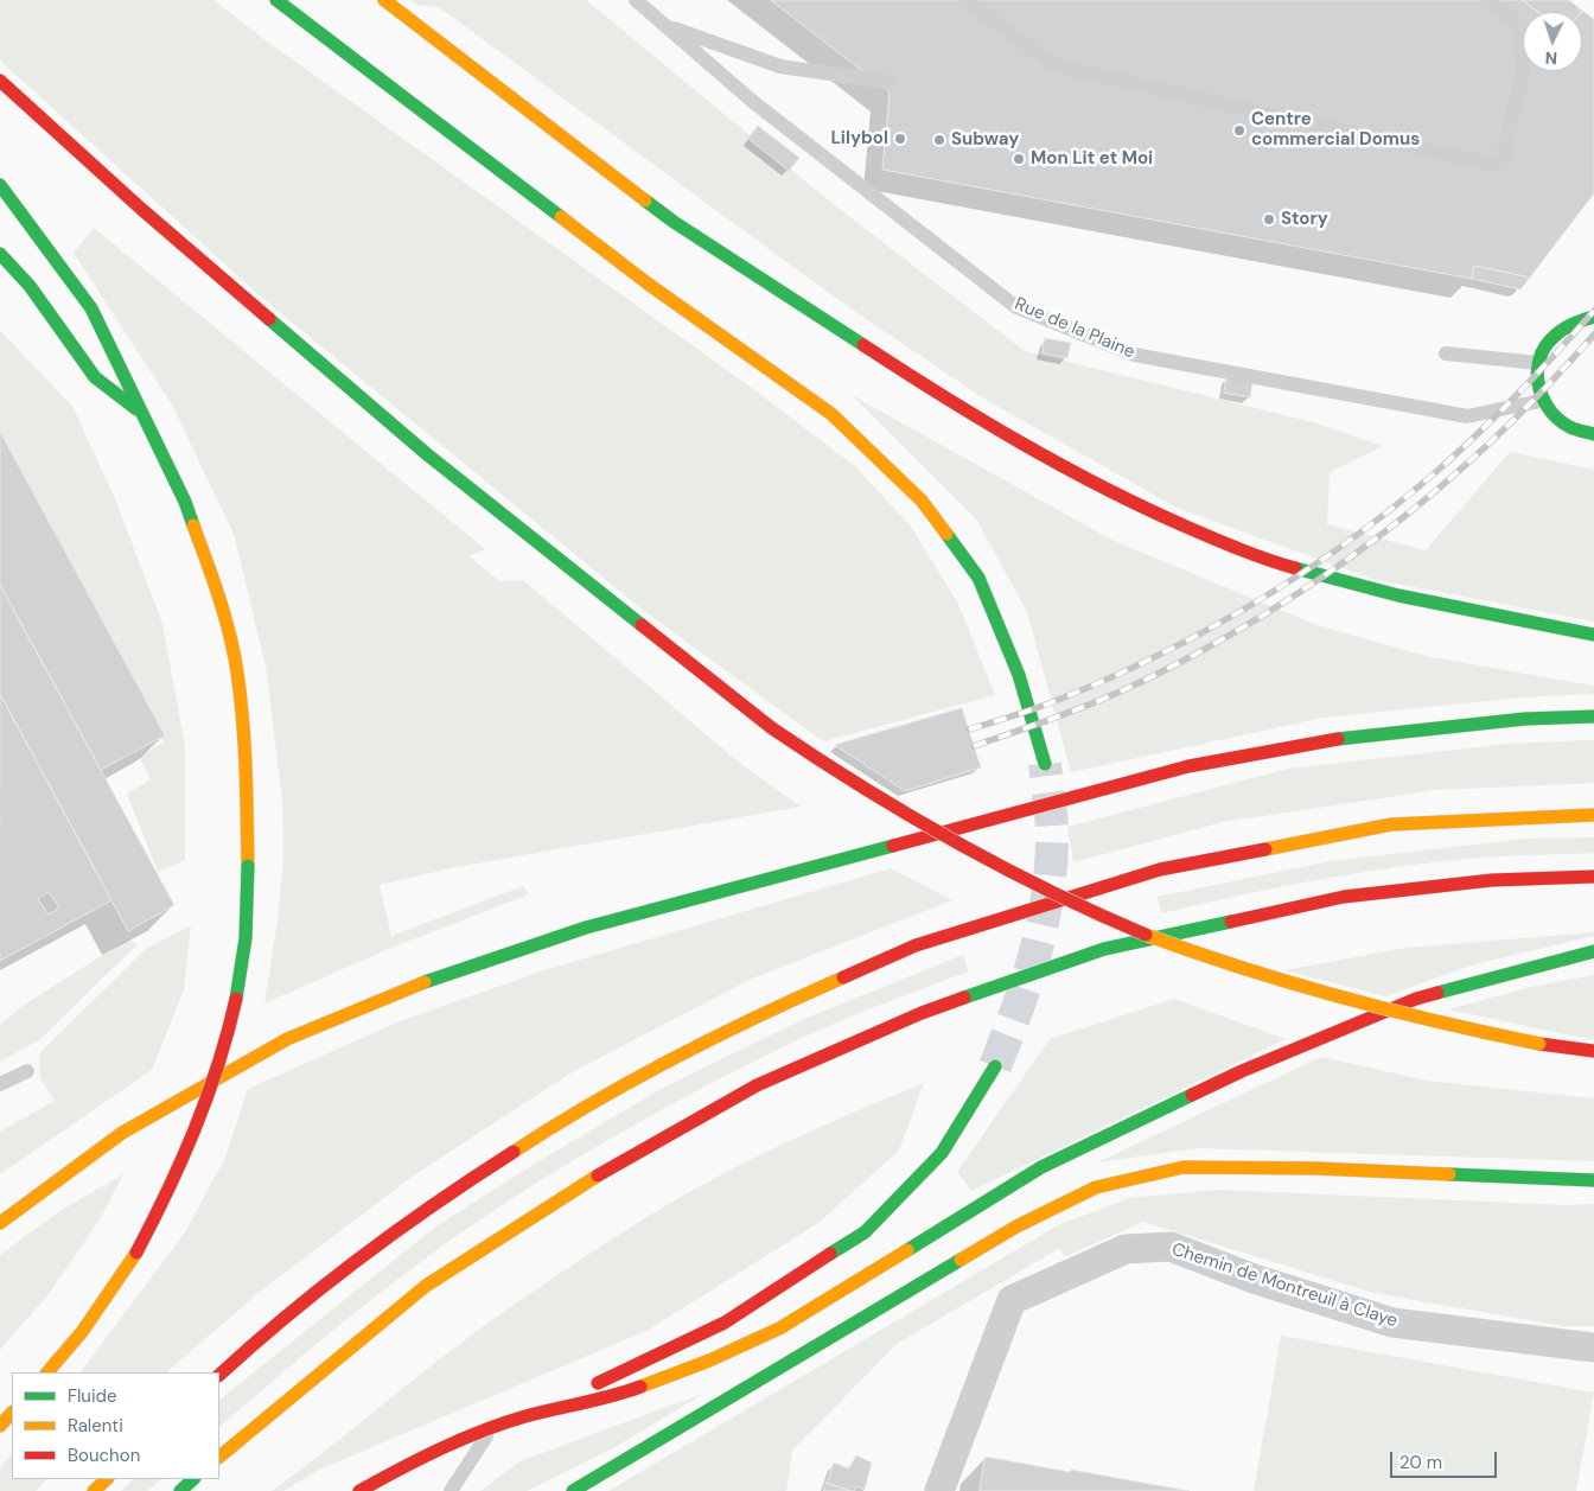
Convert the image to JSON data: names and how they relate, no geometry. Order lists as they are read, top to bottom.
{
  "streets": {
    "street": ["Chemin de Montreuil à Claye"],
    "lane": ["Rue de la Plaine"]
  },
  "places": [
    "Centre commercial Domus",
    "Lilybol",
    "Subway",
    "Mon Lit et Moi",
    "Story"
  ],
  "legend": ["Fluide", "Ralenti", "Bouchon"],
  "scale_bar": "20 m",
  "north": "bottom"
}
